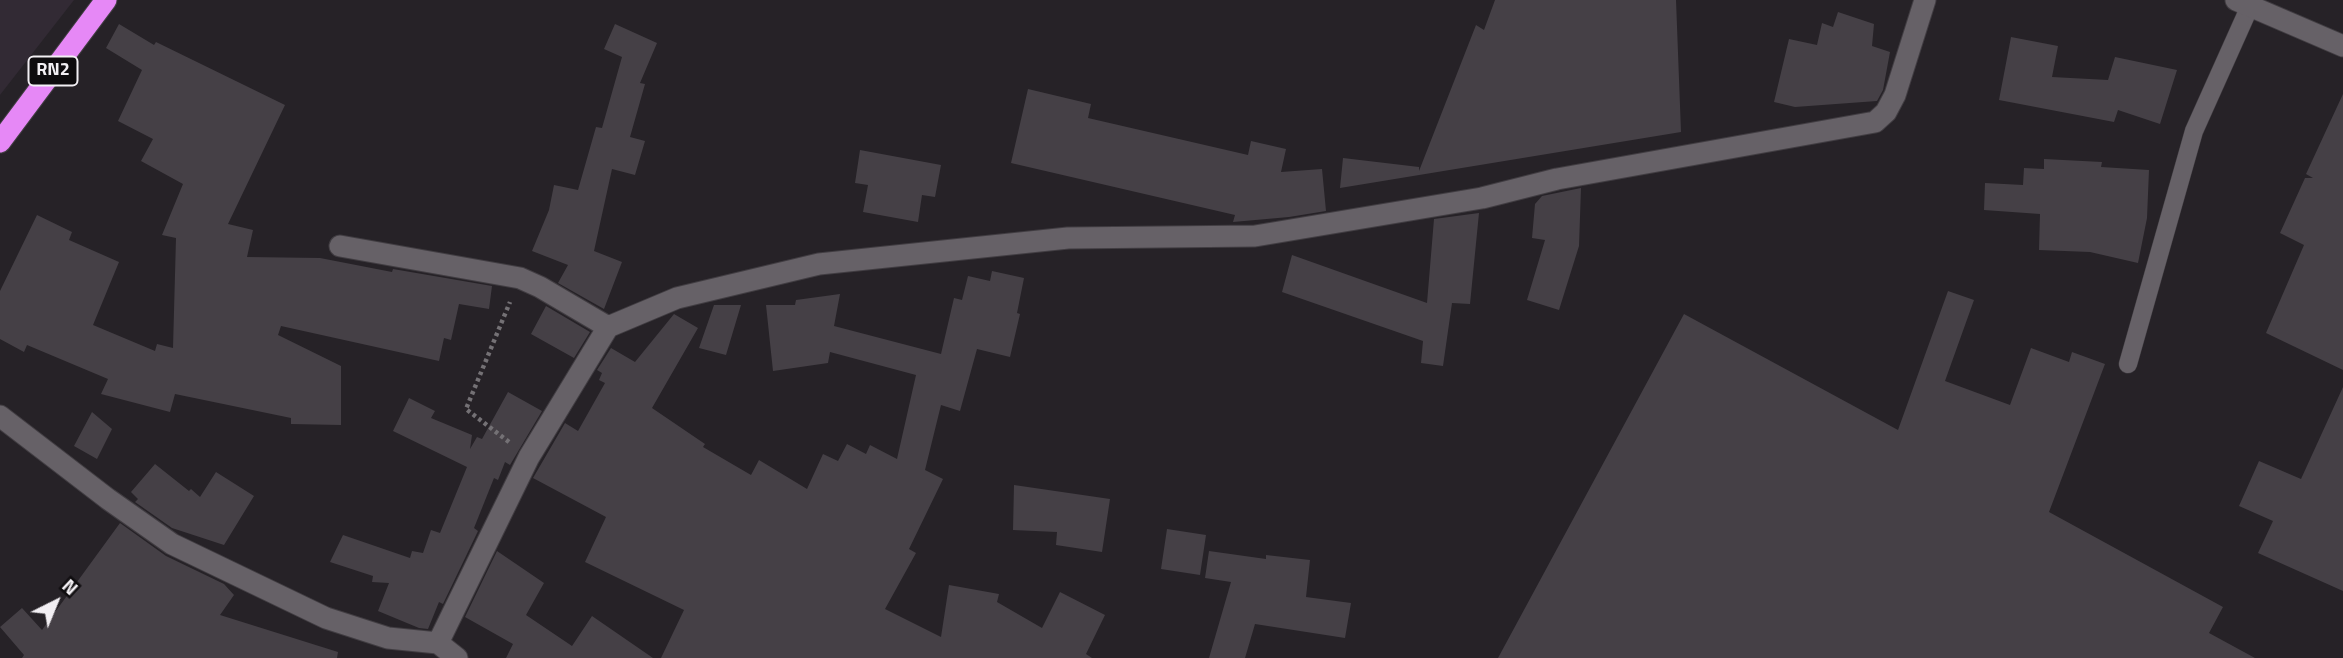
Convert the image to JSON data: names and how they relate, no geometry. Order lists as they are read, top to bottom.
{
  "streets": {
    "highway": ["RN2"]
  },
  "north": "top right"
}
